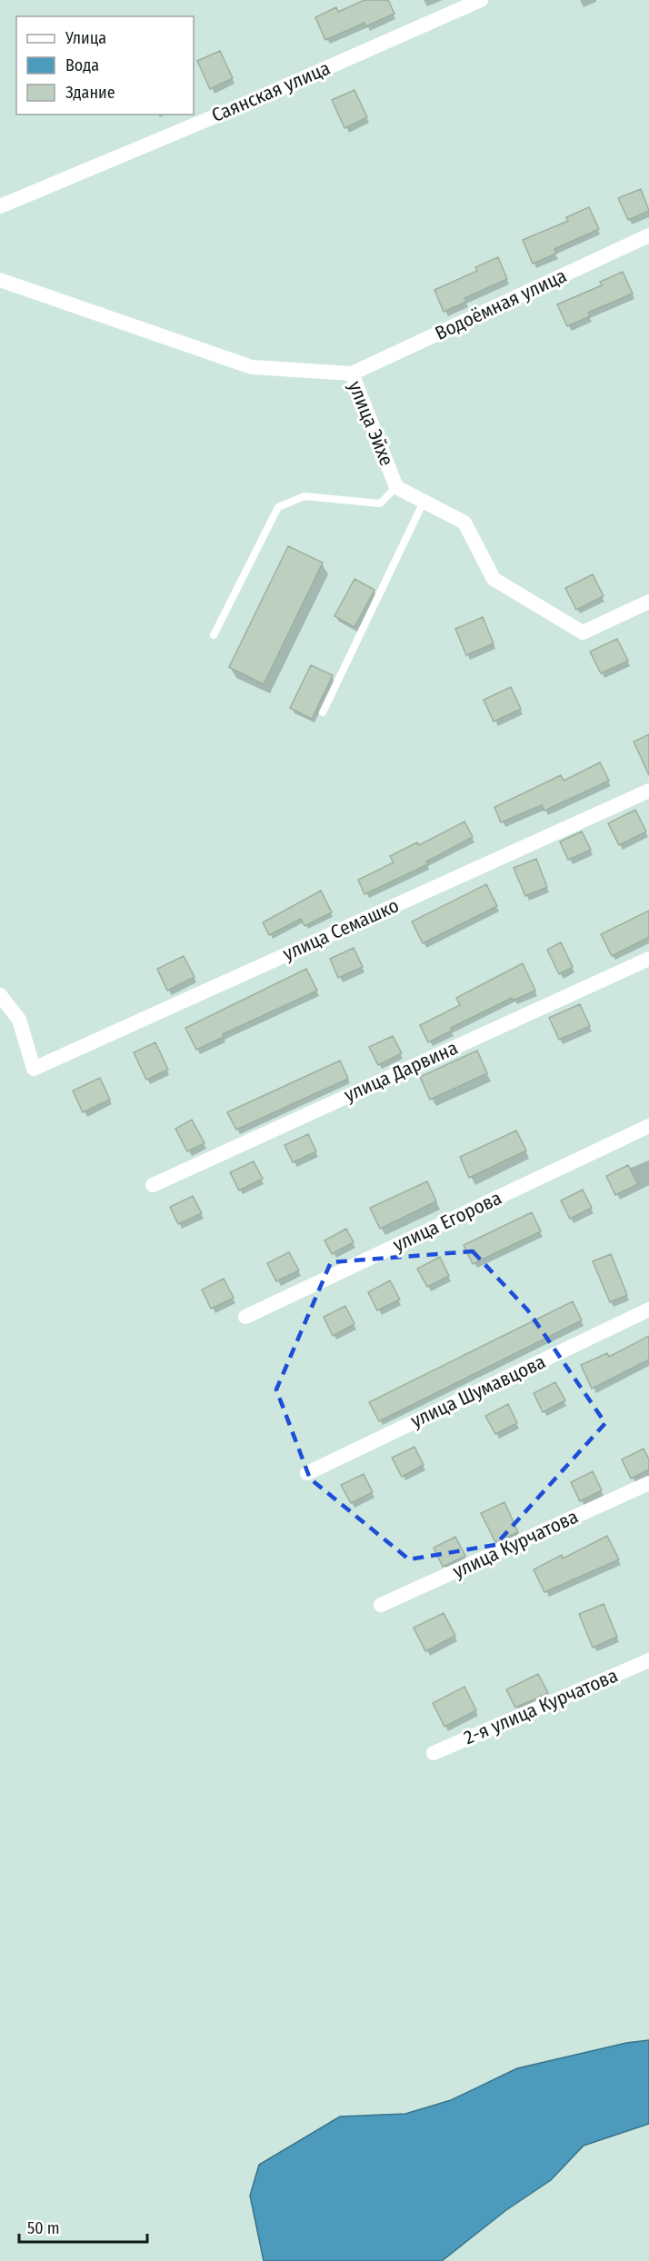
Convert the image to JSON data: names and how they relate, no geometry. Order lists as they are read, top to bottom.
{
  "streets": {
    "street": [
      "Саянская улица",
      "Водоёмная улица",
      "улица Эйхе",
      "улица Семашко",
      "улица Дарвина",
      "улица Егорова",
      "улица Шумавцова",
      "улица Курчатова",
      "2-я улица Курчатова"
    ]
  },
  "crossings": [
    ["Водоёмная улица", "улица Эйхе"]
  ],
  "legend": ["Улица", "Вода", "Здание"],
  "scale_bar": "50 m"
}
